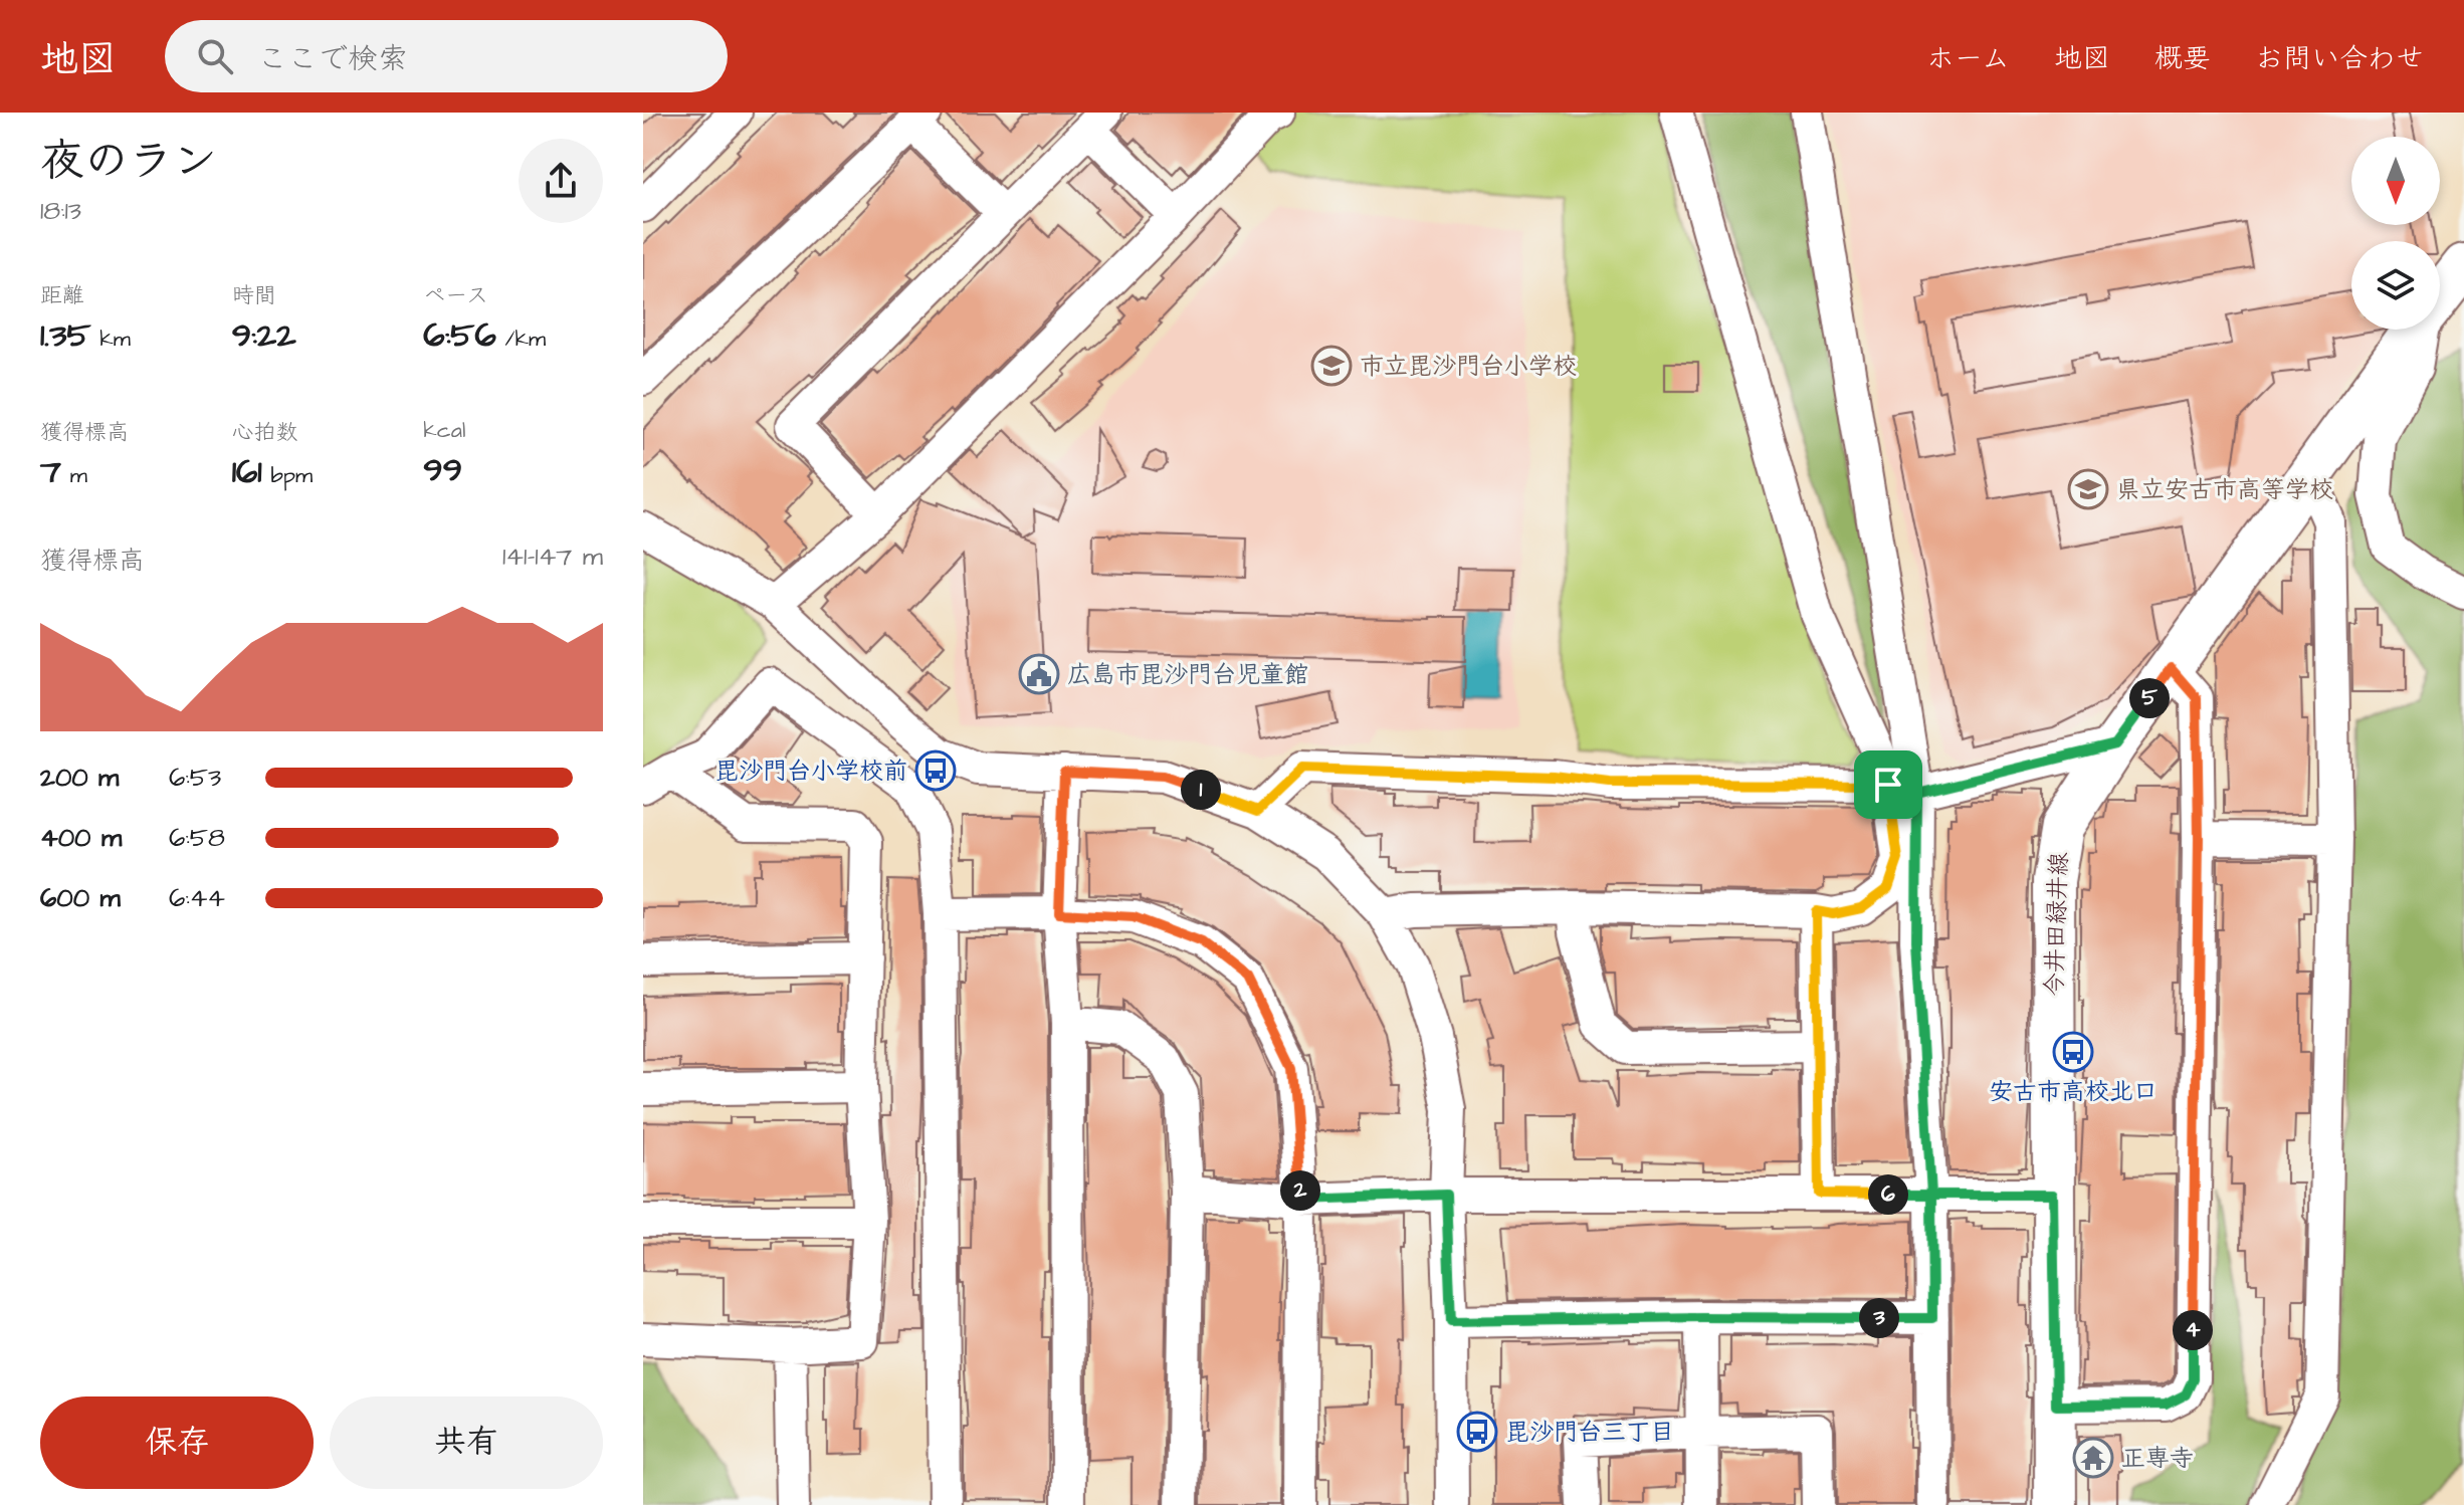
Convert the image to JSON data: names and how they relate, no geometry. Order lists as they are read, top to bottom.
{
  "streets": {
    "main road": ["今井田緑井線"]
  },
  "places": {
    "school or university": ["市立毘沙門台小学校", "県立安古市高等学校"],
    "public building": ["広島市毘沙門台児童館"],
    "bus stop": ["毘沙門台小学校前", "安古市高校北口", "毘沙門台三丁目"],
    "temple": ["正専寺"]
  },
  "north": "bottom",
  "page": {
    "header": "地図",
    "search": "ここで検索",
    "nav": [
      "ホーム",
      "地図",
      "概要",
      "お問い合わせ"
    ],
    "heading": ["夜のラン", "18:13"],
    "stats": [
      ["距離", "1.35 km"],
      ["時間", "9:22"],
      ["ペース", "6:56 /km"],
      ["獲得標高", "7 m"],
      ["心拍数", "161 bpm"],
      ["kcal", "99"]
    ],
    "chart": ["獲得標高", "141–147 m"],
    "pins": [
      "5",
      "1",
      "2",
      "6",
      "3",
      "4"
    ],
    "list": [
      {
        "name": "200 m",
        "note": "6:53"
      },
      {
        "name": "400 m",
        "note": "6:58"
      },
      {
        "name": "600 m",
        "note": "6:44"
      }
    ],
    "buttons": ["保存", "共有"]
  }
}
